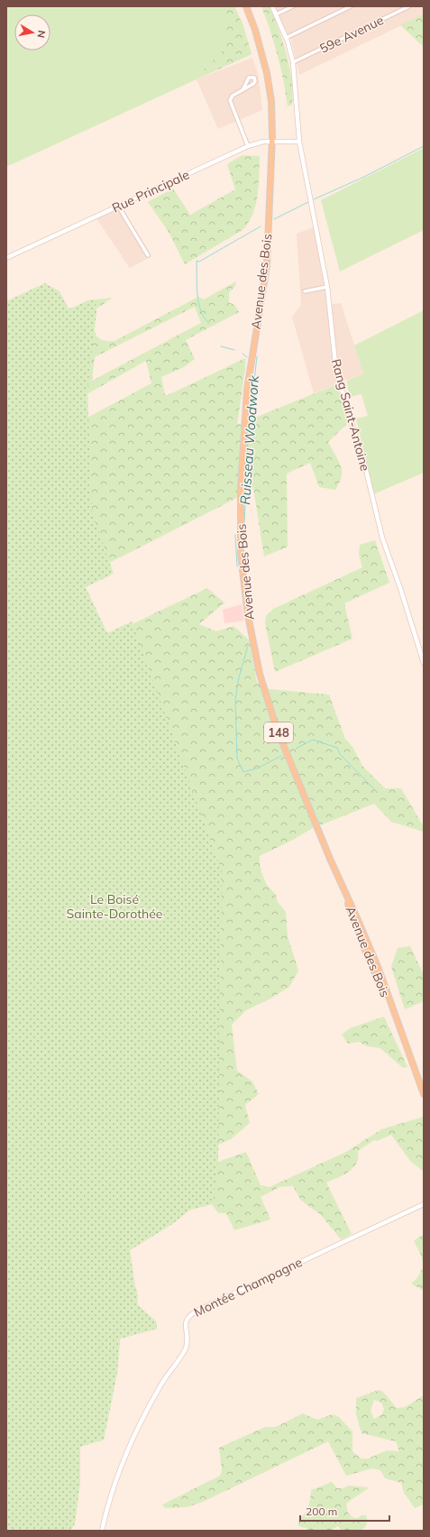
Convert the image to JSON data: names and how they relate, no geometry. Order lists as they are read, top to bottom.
{
  "streets": {
    "main road": ["Avenue des Bois", "148"],
    "street": [
      "59e Avenue",
      "Rue Principale",
      "Rang Saint-Antoine",
      "Montée Champagne"
    ]
  },
  "crossings": [
    ["59e Avenue", "Rang Saint-Antoine"],
    ["Rue Principale", "Avenue des Bois"],
    ["Rue Principale", "Rang Saint-Antoine"]
  ],
  "water": ["Ruisseau Woodwork"],
  "parks": ["Le Boisé Sainte-Dorothée"],
  "scale_bar": "200 m",
  "north": "right"
}
